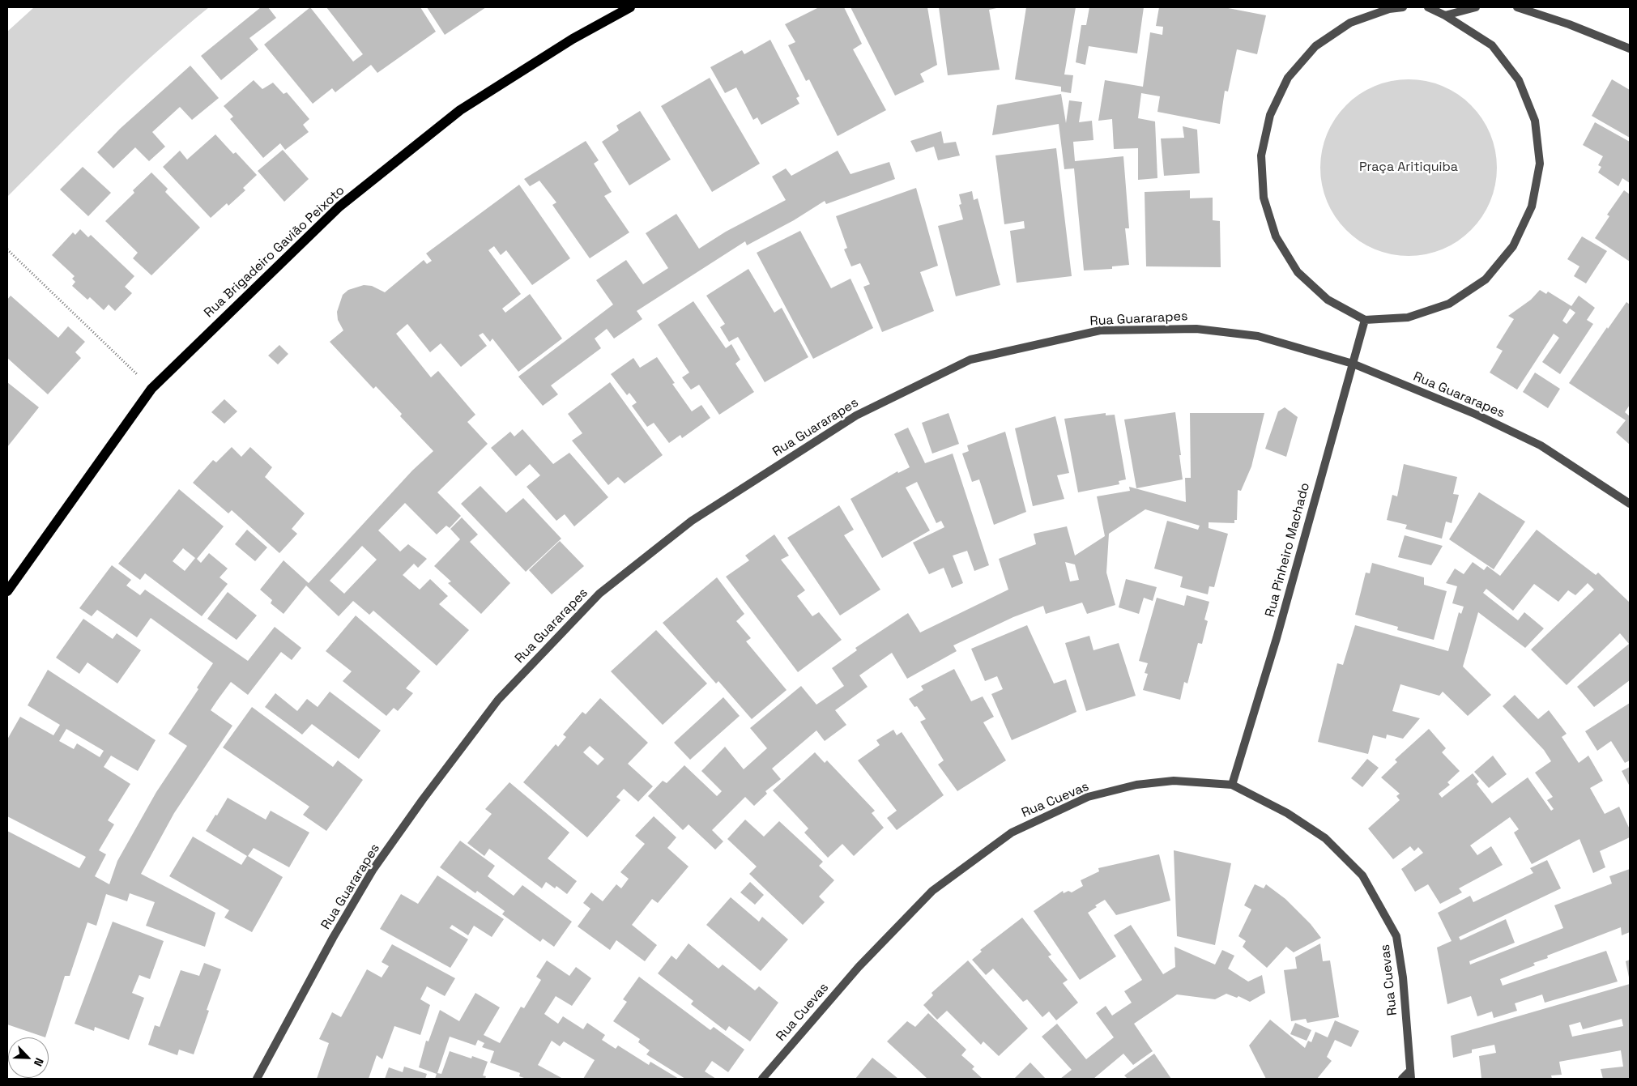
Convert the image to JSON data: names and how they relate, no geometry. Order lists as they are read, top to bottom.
{
  "streets": {
    "main road": ["Rua Brigadeiro Gavião Peixoto"],
    "street": ["Rua Guararapes", "Rua Pinheiro Machado", "Rua Cuevas"]
  },
  "crossings": [
    ["Rua Guararapes", "Rua Pinheiro Machado"],
    ["Rua Pinheiro Machado", "Rua Cuevas"]
  ],
  "parks": ["Praça Aritiquiba"],
  "north": "bottom right"
}
